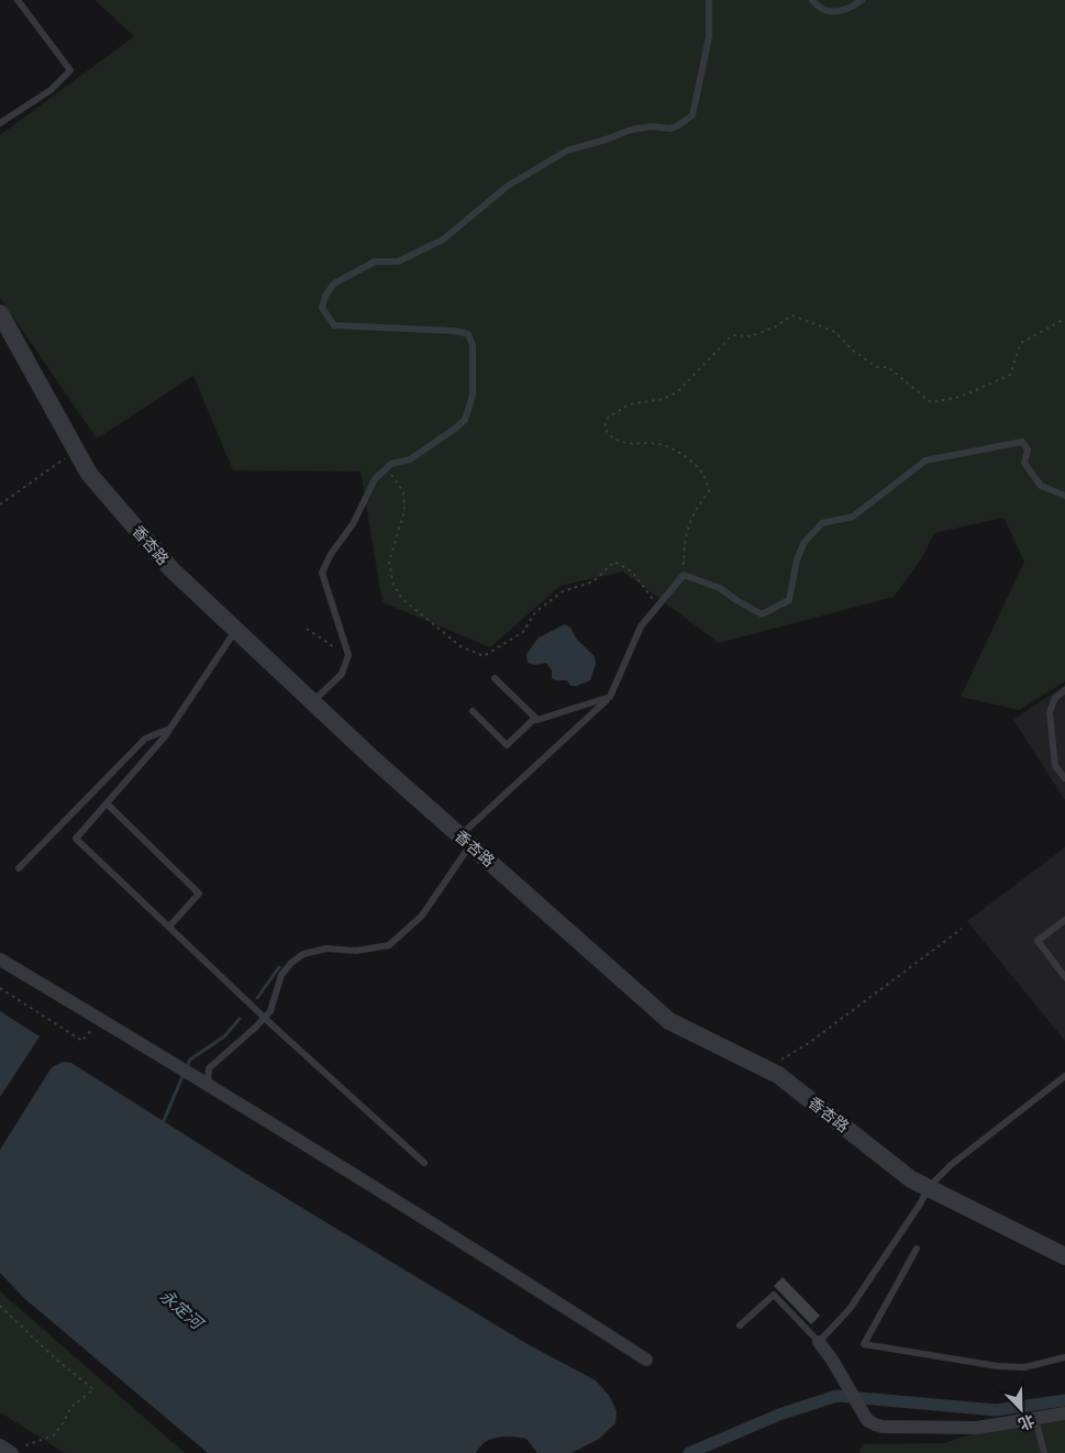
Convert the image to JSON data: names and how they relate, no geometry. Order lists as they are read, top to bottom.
{
  "streets": {
    "street": ["香杏路"]
  },
  "water": ["永定河"],
  "north": "bottom right"
}
